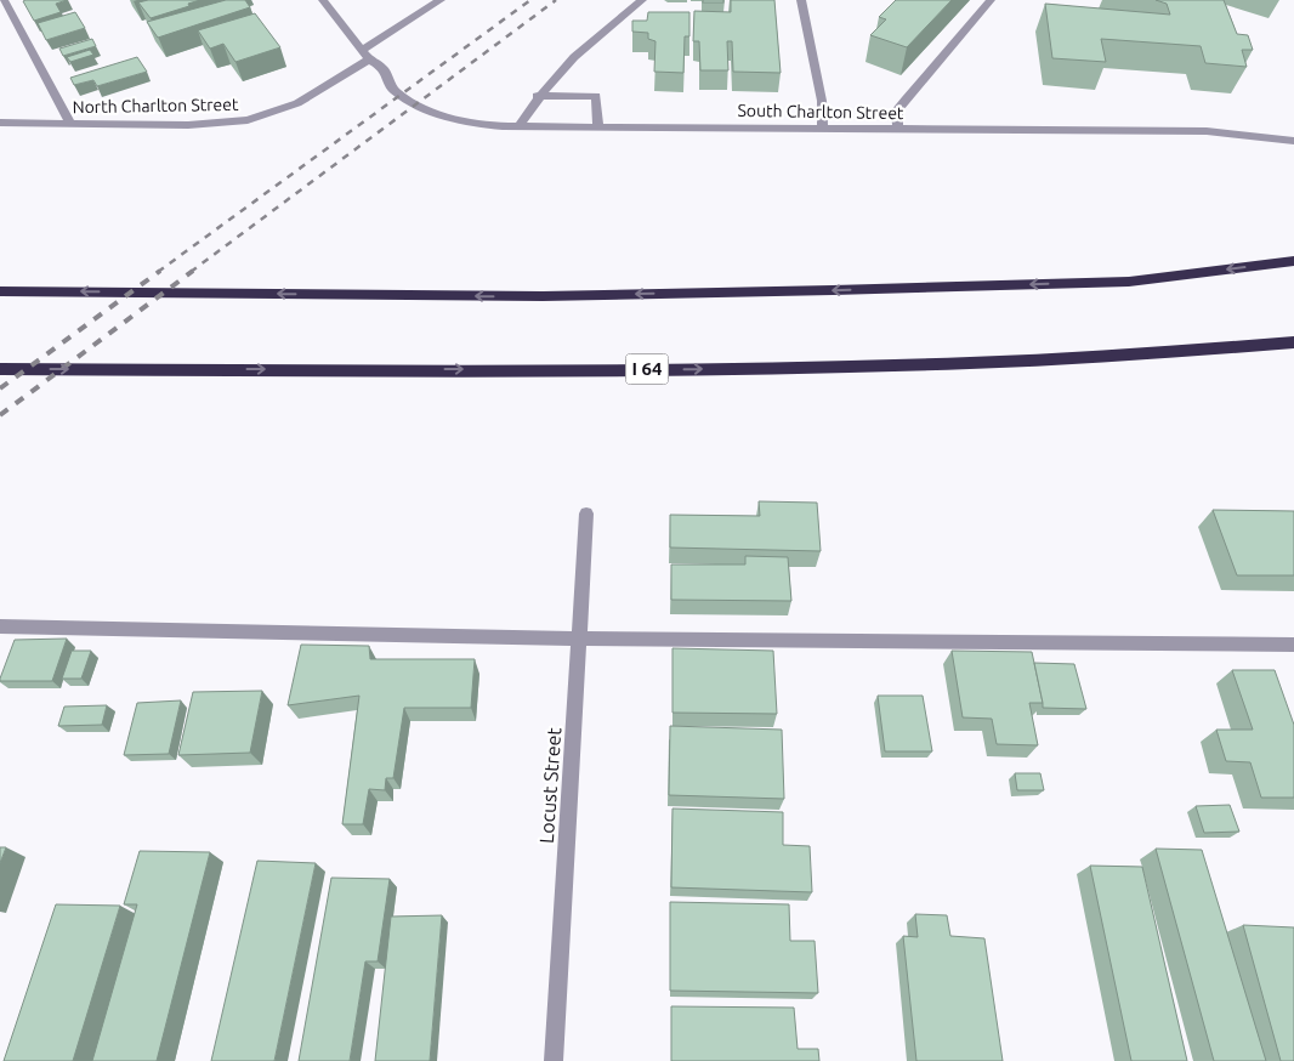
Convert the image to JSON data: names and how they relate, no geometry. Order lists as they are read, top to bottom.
{
  "streets": {
    "highway": ["I 64"],
    "street": ["North Charlton Street", "South Charlton Street", "Locust Street"]
  },
  "crossings": [
    ["North Charlton Street", "South Charlton Street"]
  ]
}
